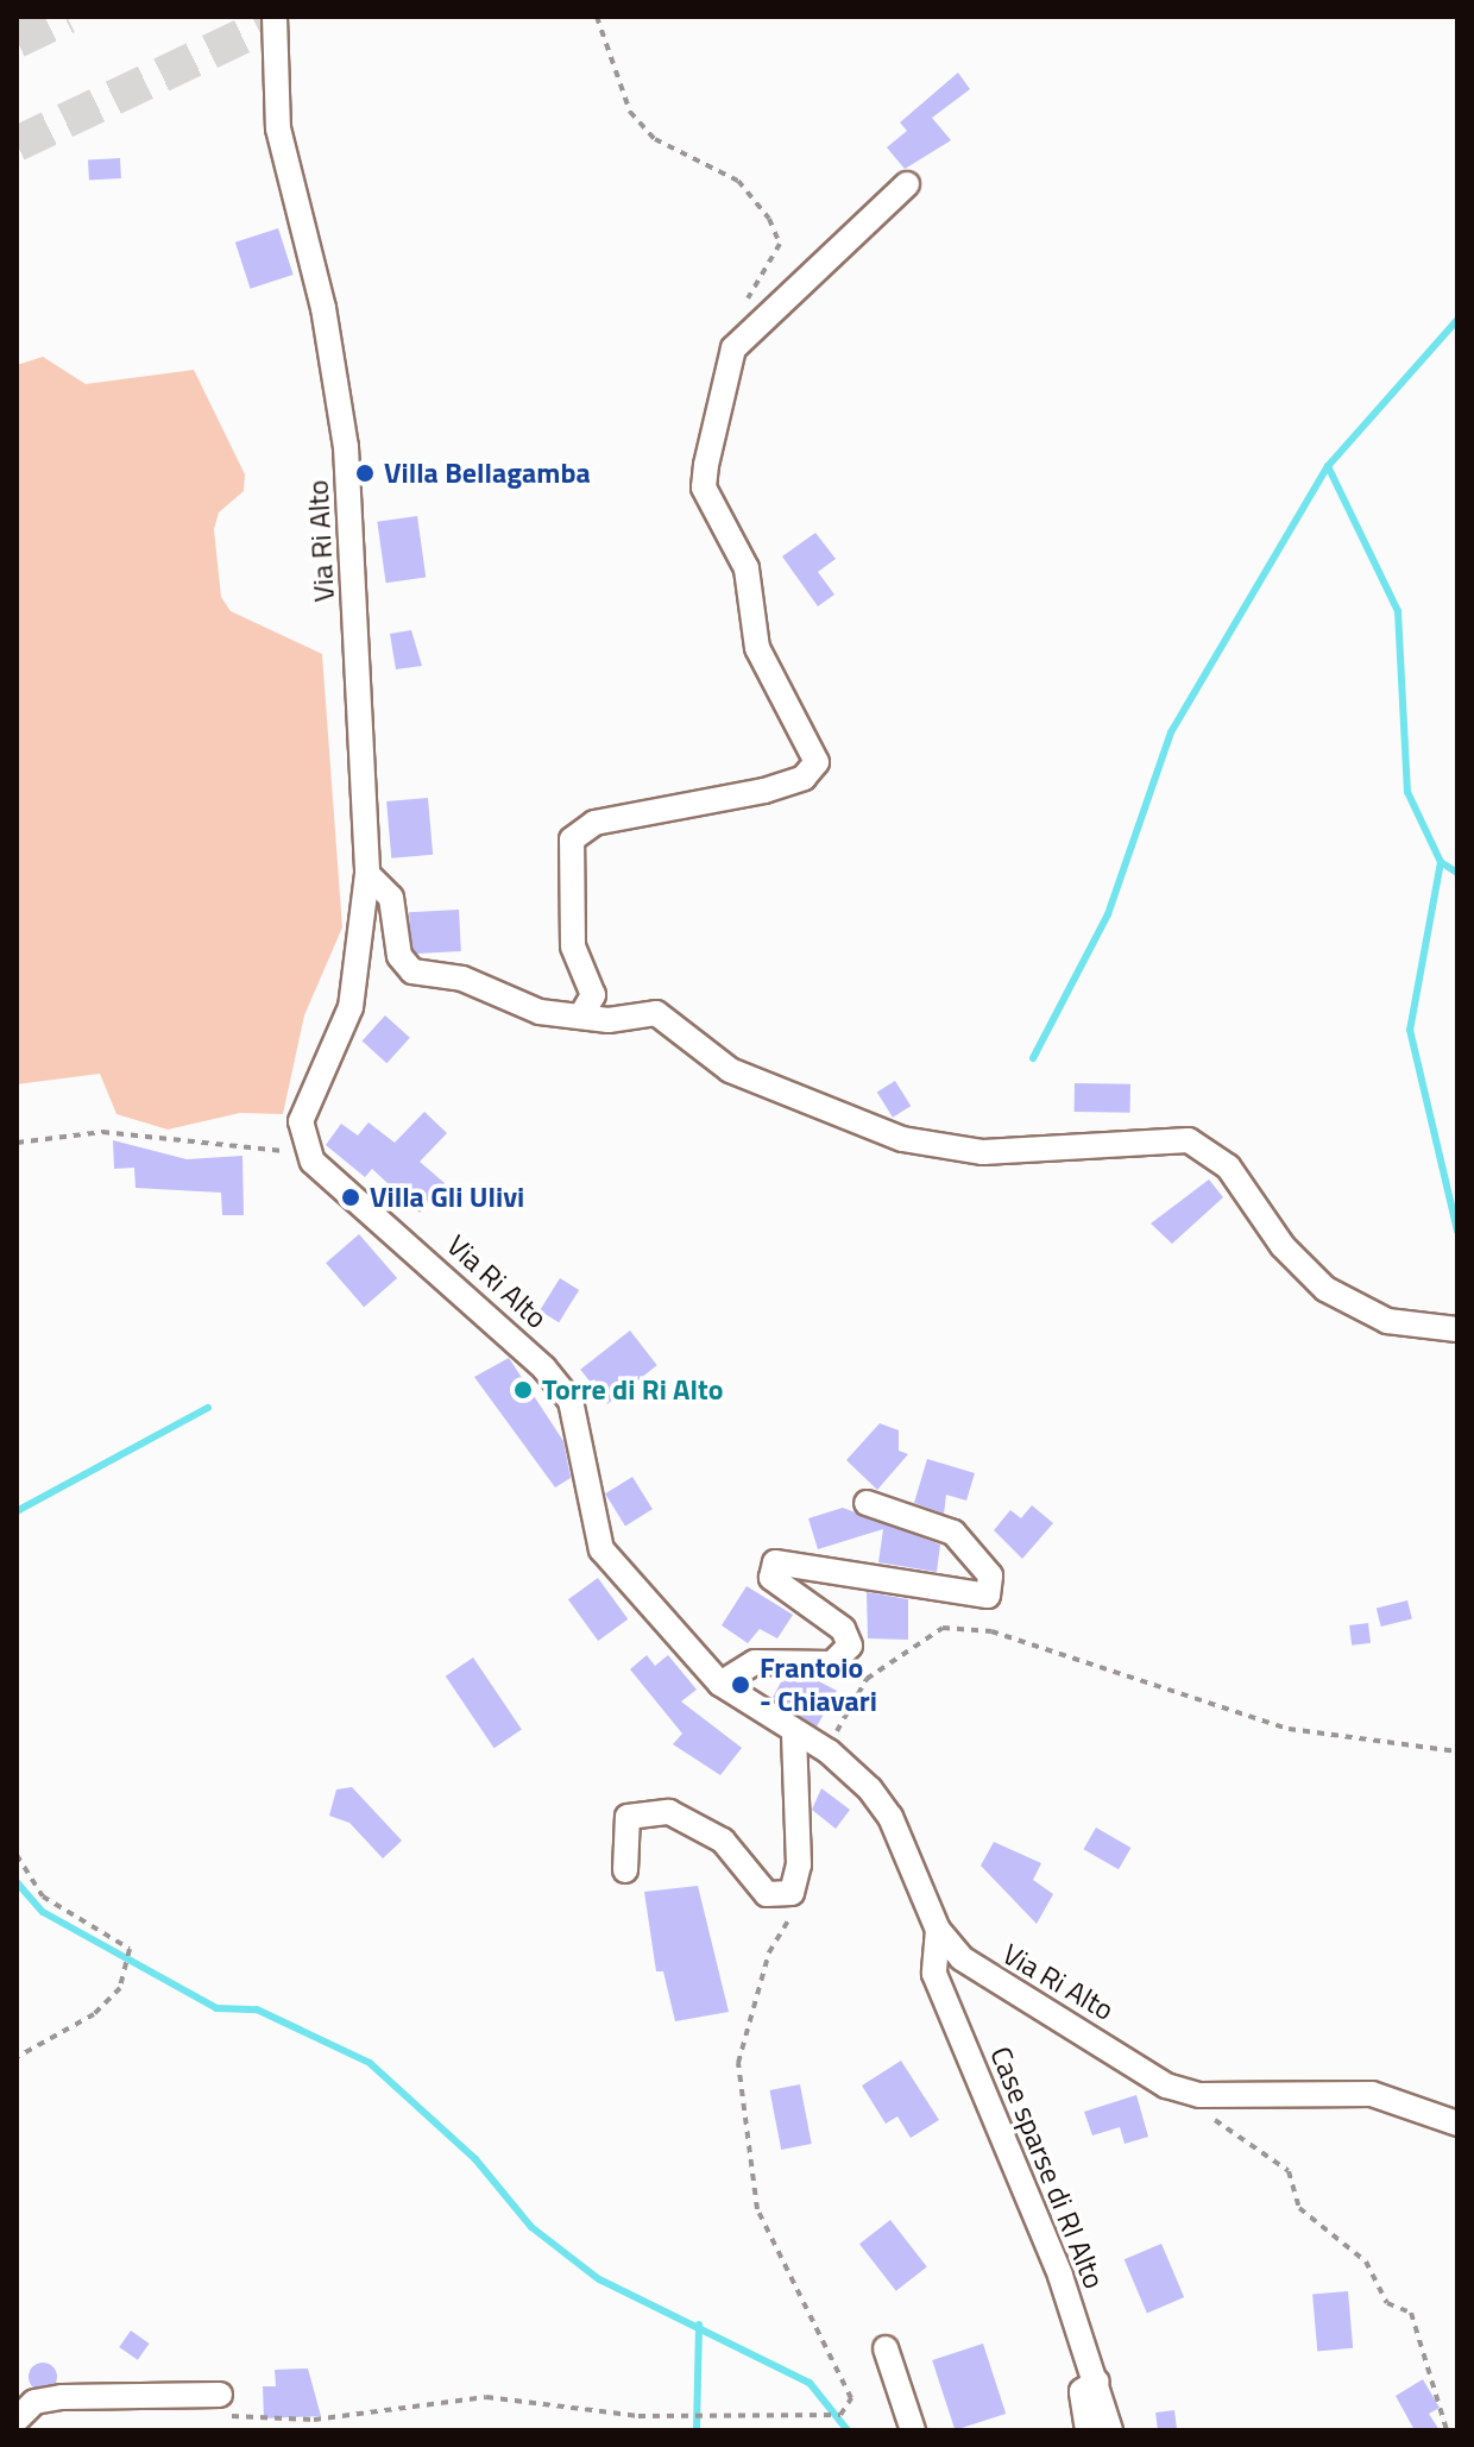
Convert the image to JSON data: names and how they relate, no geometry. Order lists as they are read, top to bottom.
{
  "streets": {
    "street": ["Via Ri Alto", "Case sparse di RI Alto"]
  },
  "crossings": [
    ["Via Ri Alto", "Case sparse di RI Alto"]
  ],
  "places": [
    "Villa Bellagamba",
    "Villa Gli Ulivi",
    "Torre di Ri Alto",
    "Frantoio - Chiavari"
  ]
}
